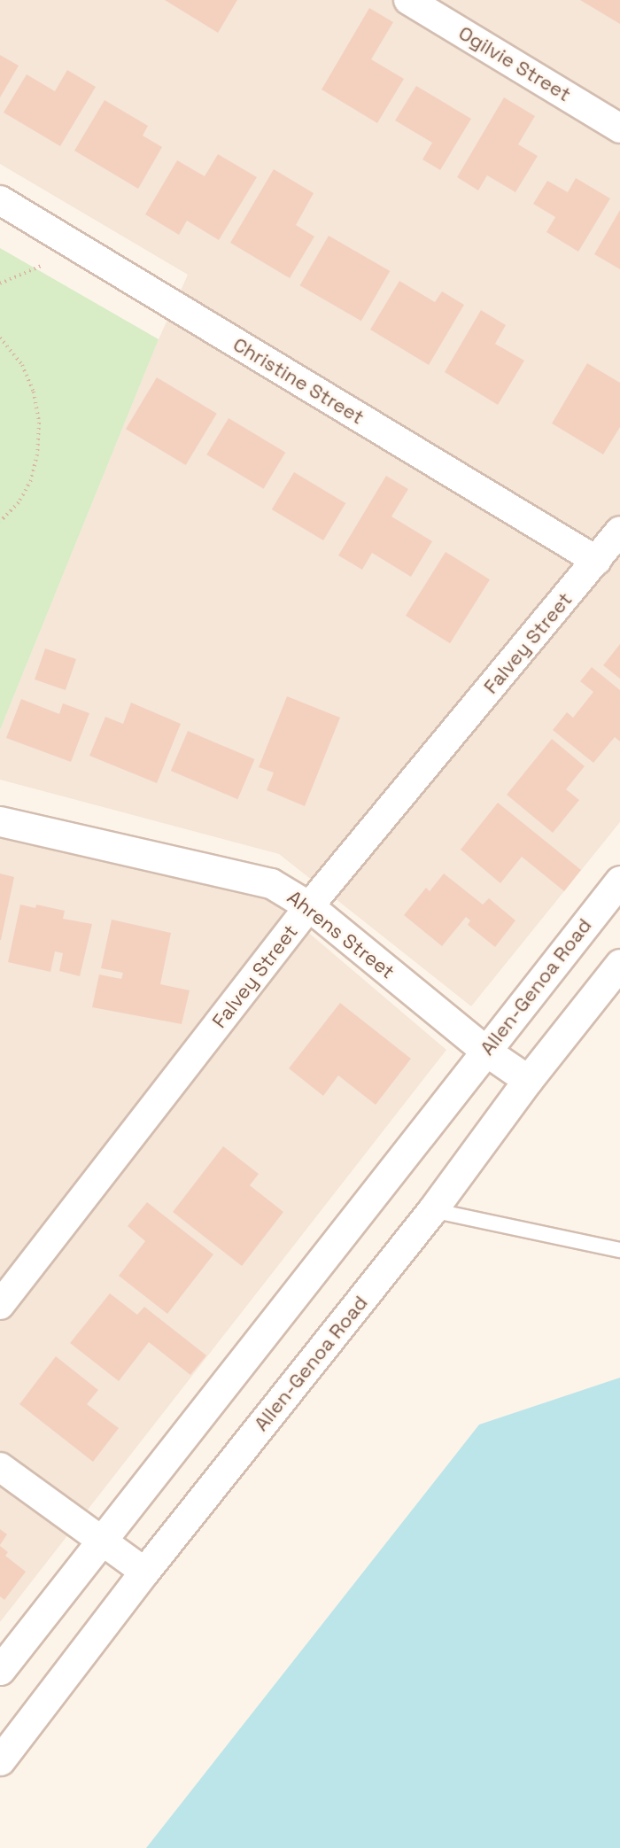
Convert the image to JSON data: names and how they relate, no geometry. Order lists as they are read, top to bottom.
{
  "streets": {
    "main road": ["Ahrens Street", "Allen-Genoa Road"],
    "street": ["Ogilvie Street", "Christine Street", "Falvey Street"]
  },
  "crossings": [
    ["Christine Street", "Falvey Street"],
    ["Falvey Street", "Ahrens Street"],
    ["Ahrens Street", "Allen-Genoa Road"]
  ]
}
